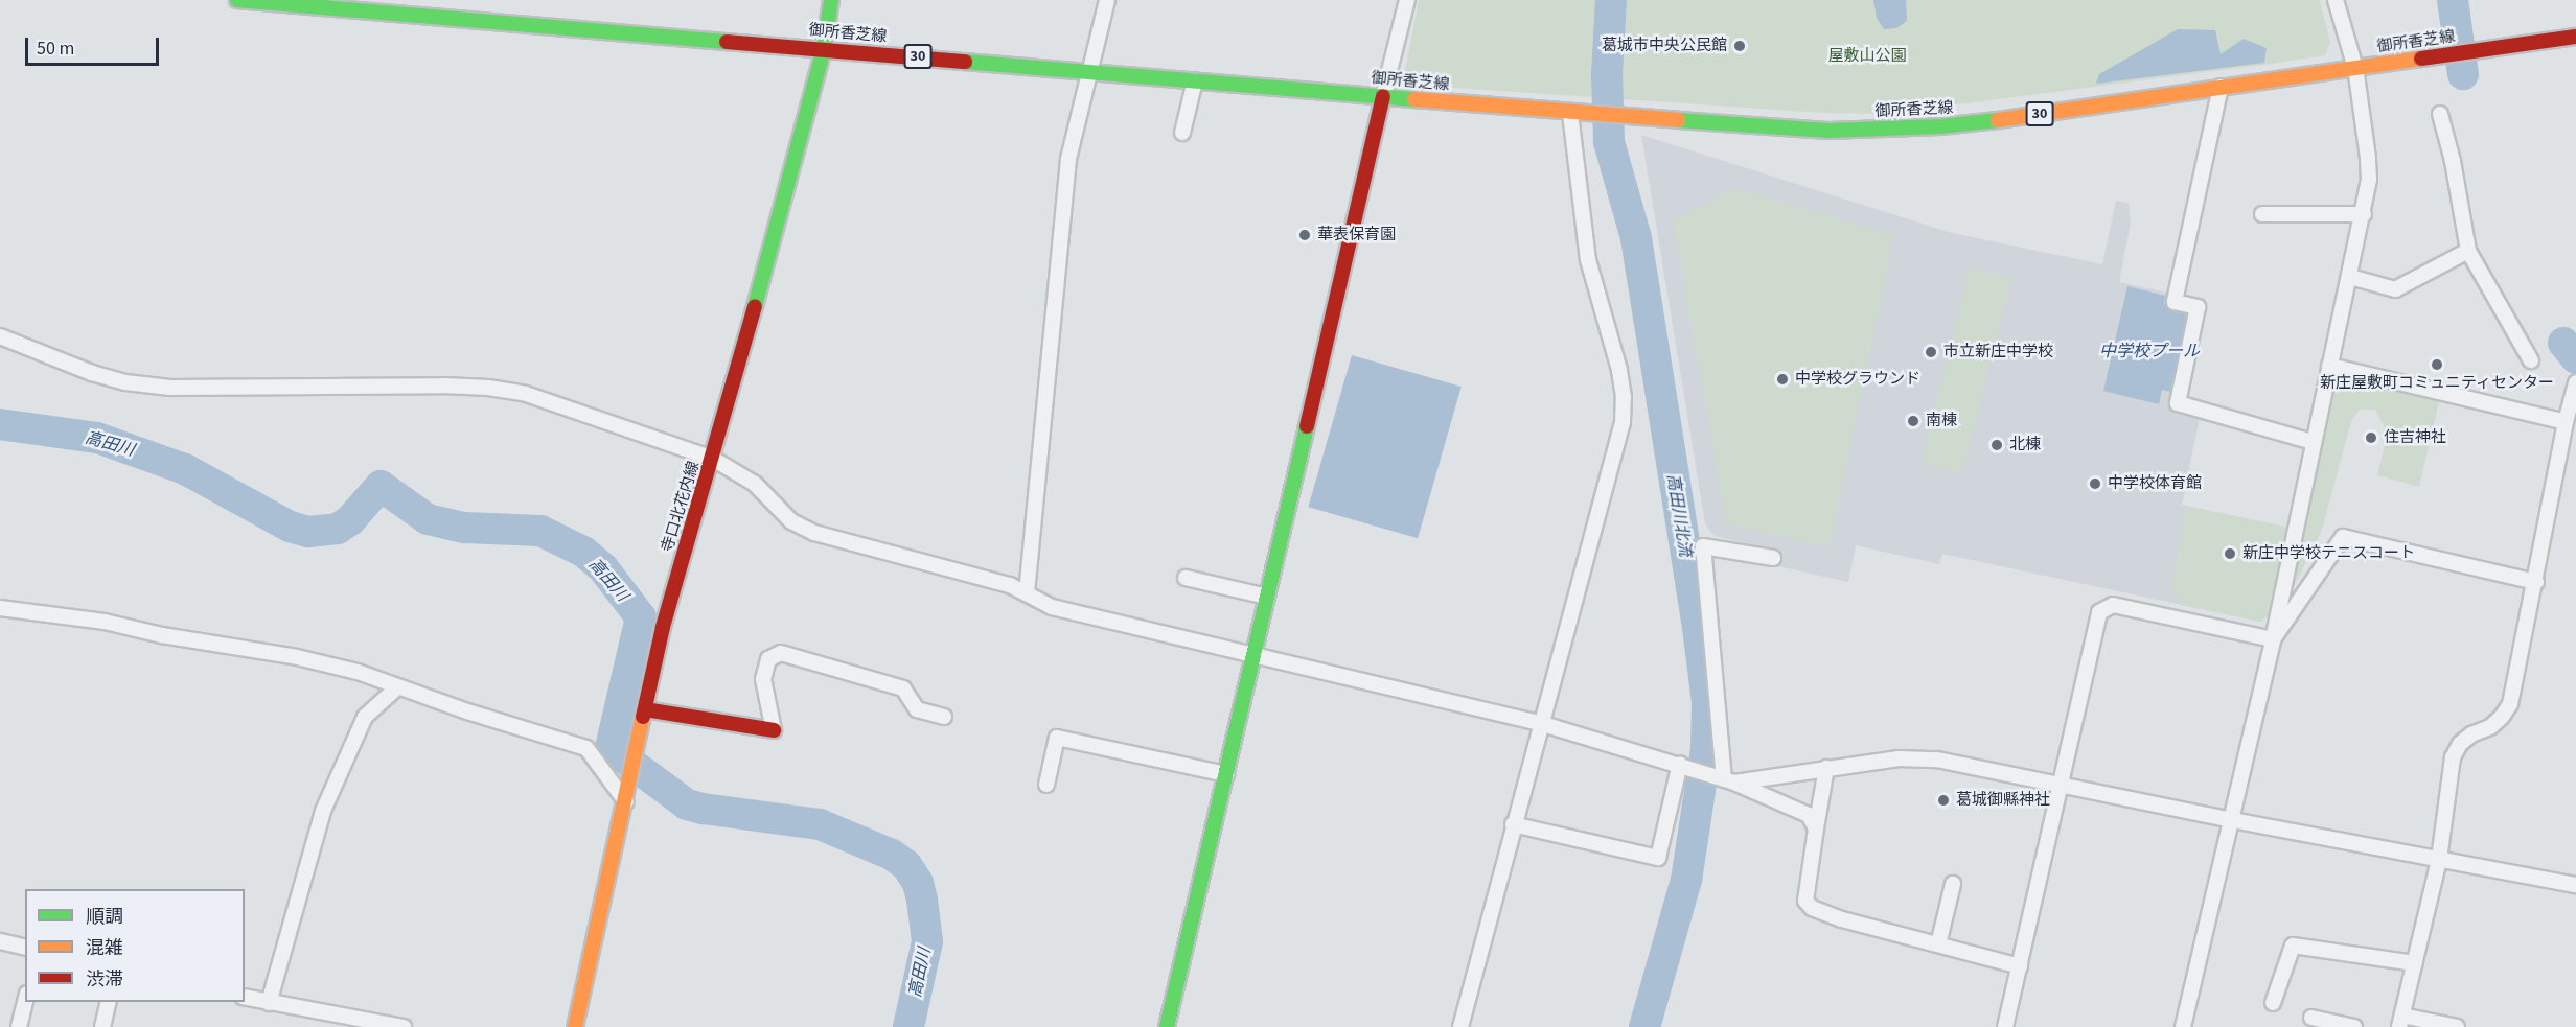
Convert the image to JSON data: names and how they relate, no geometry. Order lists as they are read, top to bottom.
{
  "streets": {
    "main road": ["御所香芝線", "30", "寺口北花内線"]
  },
  "crossings": [
    ["御所香芝線", "寺口北花内線"]
  ],
  "water": ["中学校プール", "高田川", "高田川北流"],
  "parks": ["屋敷山公園"],
  "places": [
    "葛城市中央公民館",
    "華表保育園",
    "市立新庄中学校",
    "新庄屋敷町コミュニティセンター",
    "中学校グラウンド",
    "南棟",
    "住吉神社",
    "北棟",
    "中学校体育館",
    "新庄中学校テニスコート",
    "葛城御縣神社"
  ],
  "legend": ["順調", "混雑", "渋滞"],
  "scale_bar": "50 m"
}
